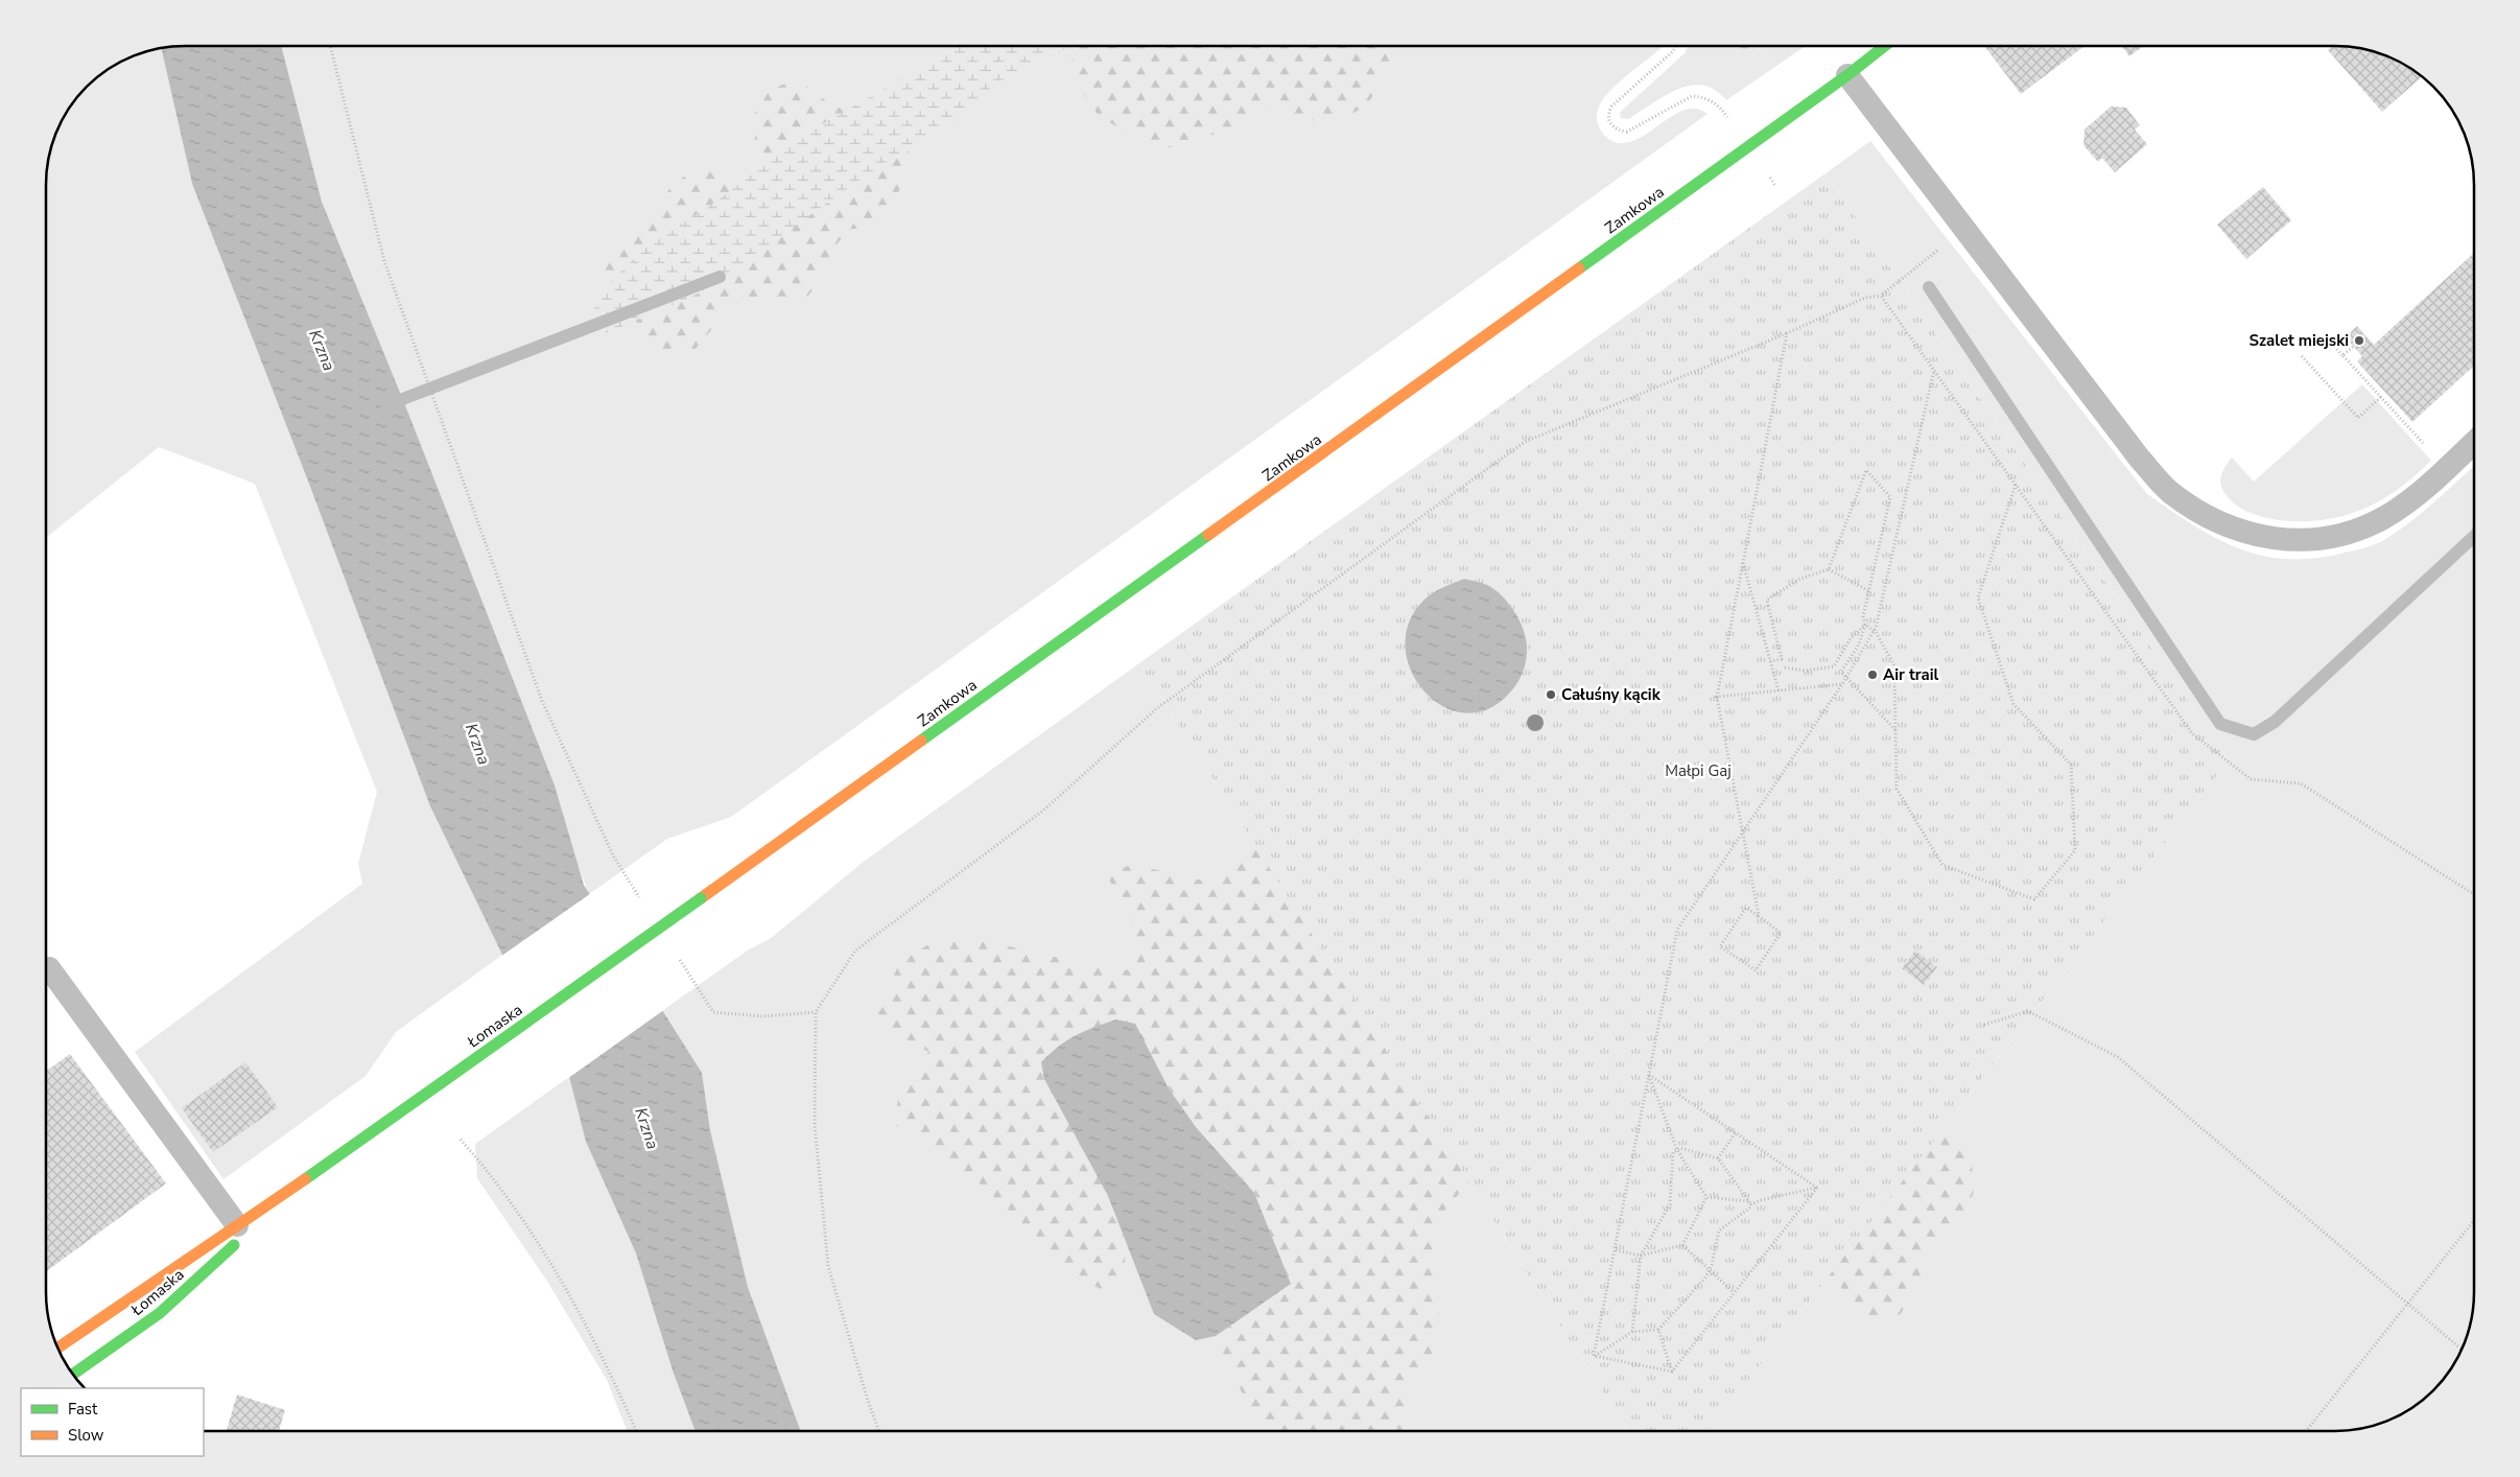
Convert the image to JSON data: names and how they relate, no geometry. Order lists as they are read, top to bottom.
{
  "streets": {
    "main road": ["Zamkowa", "Łomaska"]
  },
  "crossings": [
    ["Zamkowa", "Łomaska"]
  ],
  "water": ["Krzna"],
  "parks": ["Małpi Gaj"],
  "places": ["Szalet miejski", "Air trail", "Całuśny kącik"],
  "legend": ["Fast", "Slow"]
}
